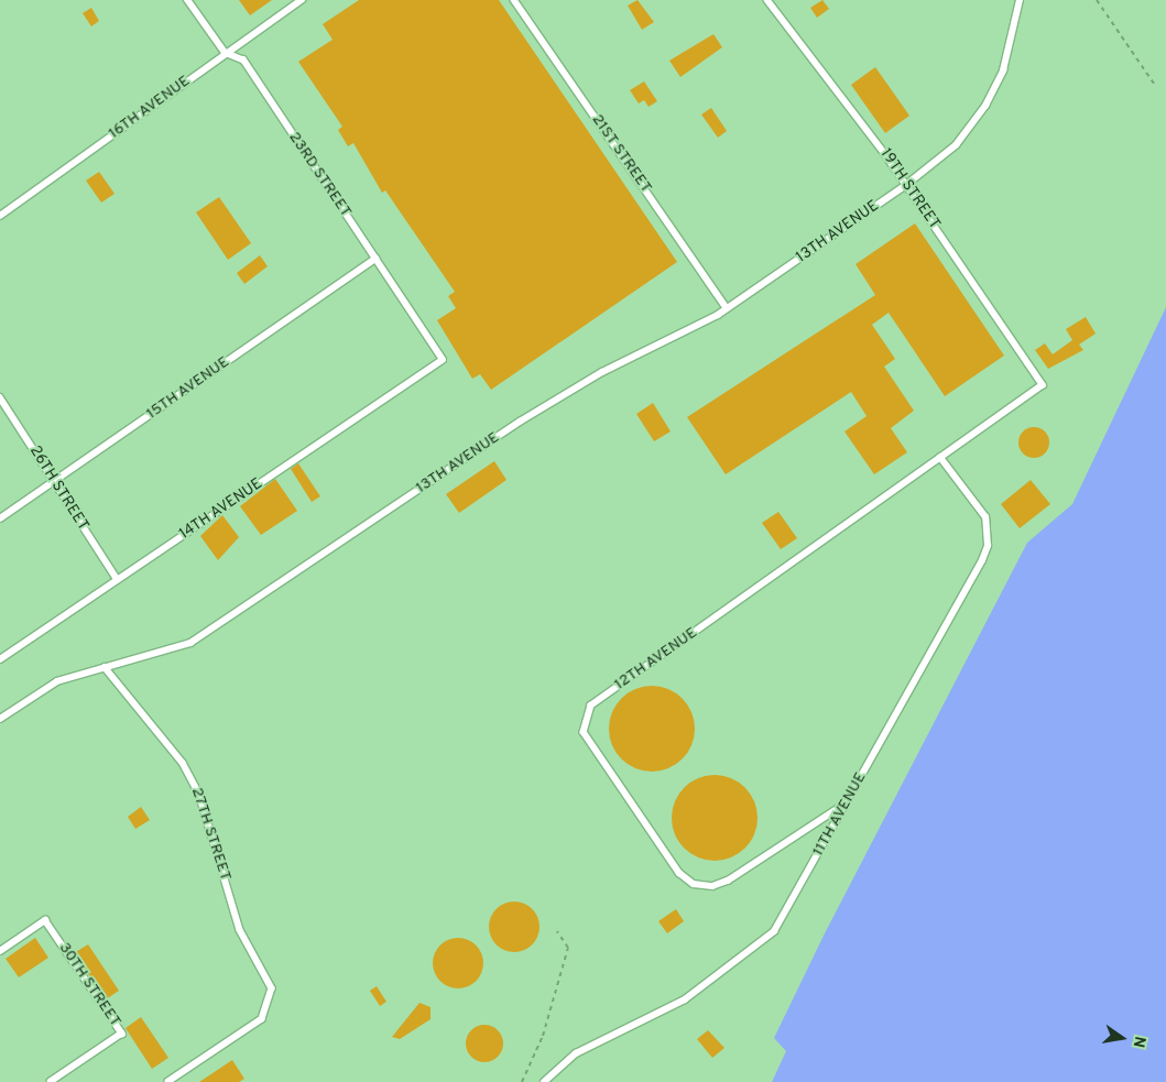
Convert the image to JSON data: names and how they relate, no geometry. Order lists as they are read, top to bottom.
{
  "streets": {
    "lane": [
      "16TH AVENUE",
      "21ST STREET",
      "23RD STREET",
      "19TH STREET",
      "13TH AVENUE",
      "15TH AVENUE",
      "26TH STREET",
      "14TH AVENUE",
      "12TH AVENUE",
      "11TH AVENUE",
      "27TH STREET",
      "30TH STREET"
    ]
  },
  "crossings": [
    ["16TH AVENUE", "23RD STREET"],
    ["21ST STREET", "13TH AVENUE"],
    ["23RD STREET", "15TH AVENUE"],
    ["23RD STREET", "14TH AVENUE"],
    ["19TH STREET", "13TH AVENUE"],
    ["19TH STREET", "12TH AVENUE"],
    ["13TH AVENUE", "27TH STREET"],
    ["15TH AVENUE", "26TH STREET"],
    ["26TH STREET", "14TH AVENUE"],
    ["12TH AVENUE", "11TH AVENUE"]
  ],
  "north": "right"
}
